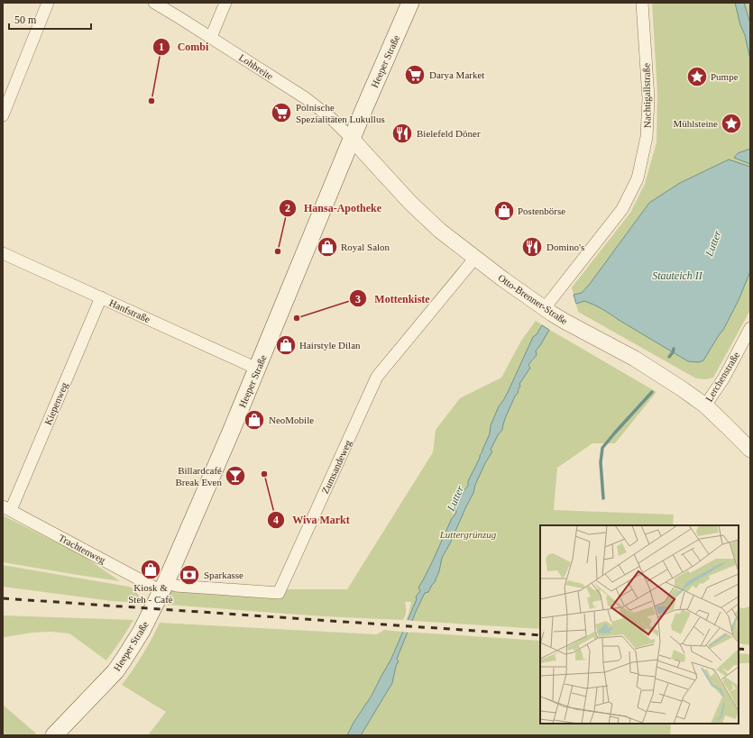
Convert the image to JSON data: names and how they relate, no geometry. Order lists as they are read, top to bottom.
{
  "streets": {
    "main road": ["Heeper Straße"],
    "street": [
      "Lohbreite",
      "Nachtigallstraße",
      "Otto-Brenner-Straße",
      "Hanfstraße",
      "Lerchenstraße",
      "Kiepenweg",
      "Zumsandeweg",
      "Trachtenweg"
    ]
  },
  "crossings": [
    ["Heeper Straße", "Lohbreite"],
    ["Heeper Straße", "Otto-Brenner-Straße"],
    ["Heeper Straße", "Hanfstraße"],
    ["Heeper Straße", "Zumsandeweg"],
    ["Heeper Straße", "Trachtenweg"],
    ["Lohbreite", "Otto-Brenner-Straße"],
    ["Nachtigallstraße", "Otto-Brenner-Straße"],
    ["Otto-Brenner-Straße", "Lerchenstraße"],
    ["Otto-Brenner-Straße", "Zumsandeweg"],
    ["Hanfstraße", "Kiepenweg"],
    ["Kiepenweg", "Trachtenweg"],
    ["Zumsandeweg", "Trachtenweg"]
  ],
  "water": ["Lutter", "Stauteich II"],
  "parks": ["Luttergrünzug"],
  "places": {
    "supermarket": ["Darya Market", "Polnische Spezialitäten Lukullus"],
    "place": ["Pumpe", "Mühlsteine"],
    "other": [
      "Combi",
      "Hansa-Apotheke",
      "Mottenkiste",
      "Wiva Markt"
    ],
    "restaurant": ["Bielefeld Döner", "Domino's"],
    "shop": [
      "Postenbörse",
      "Royal Salon",
      "Hairstyle Dilan",
      "NeoMobile",
      "Kiosk & Steh - Cafè"
    ],
    "bar": ["Billardcafé Break Even"],
    "bank": ["Sparkasse"]
  },
  "scale_bar": "50 m"
}
